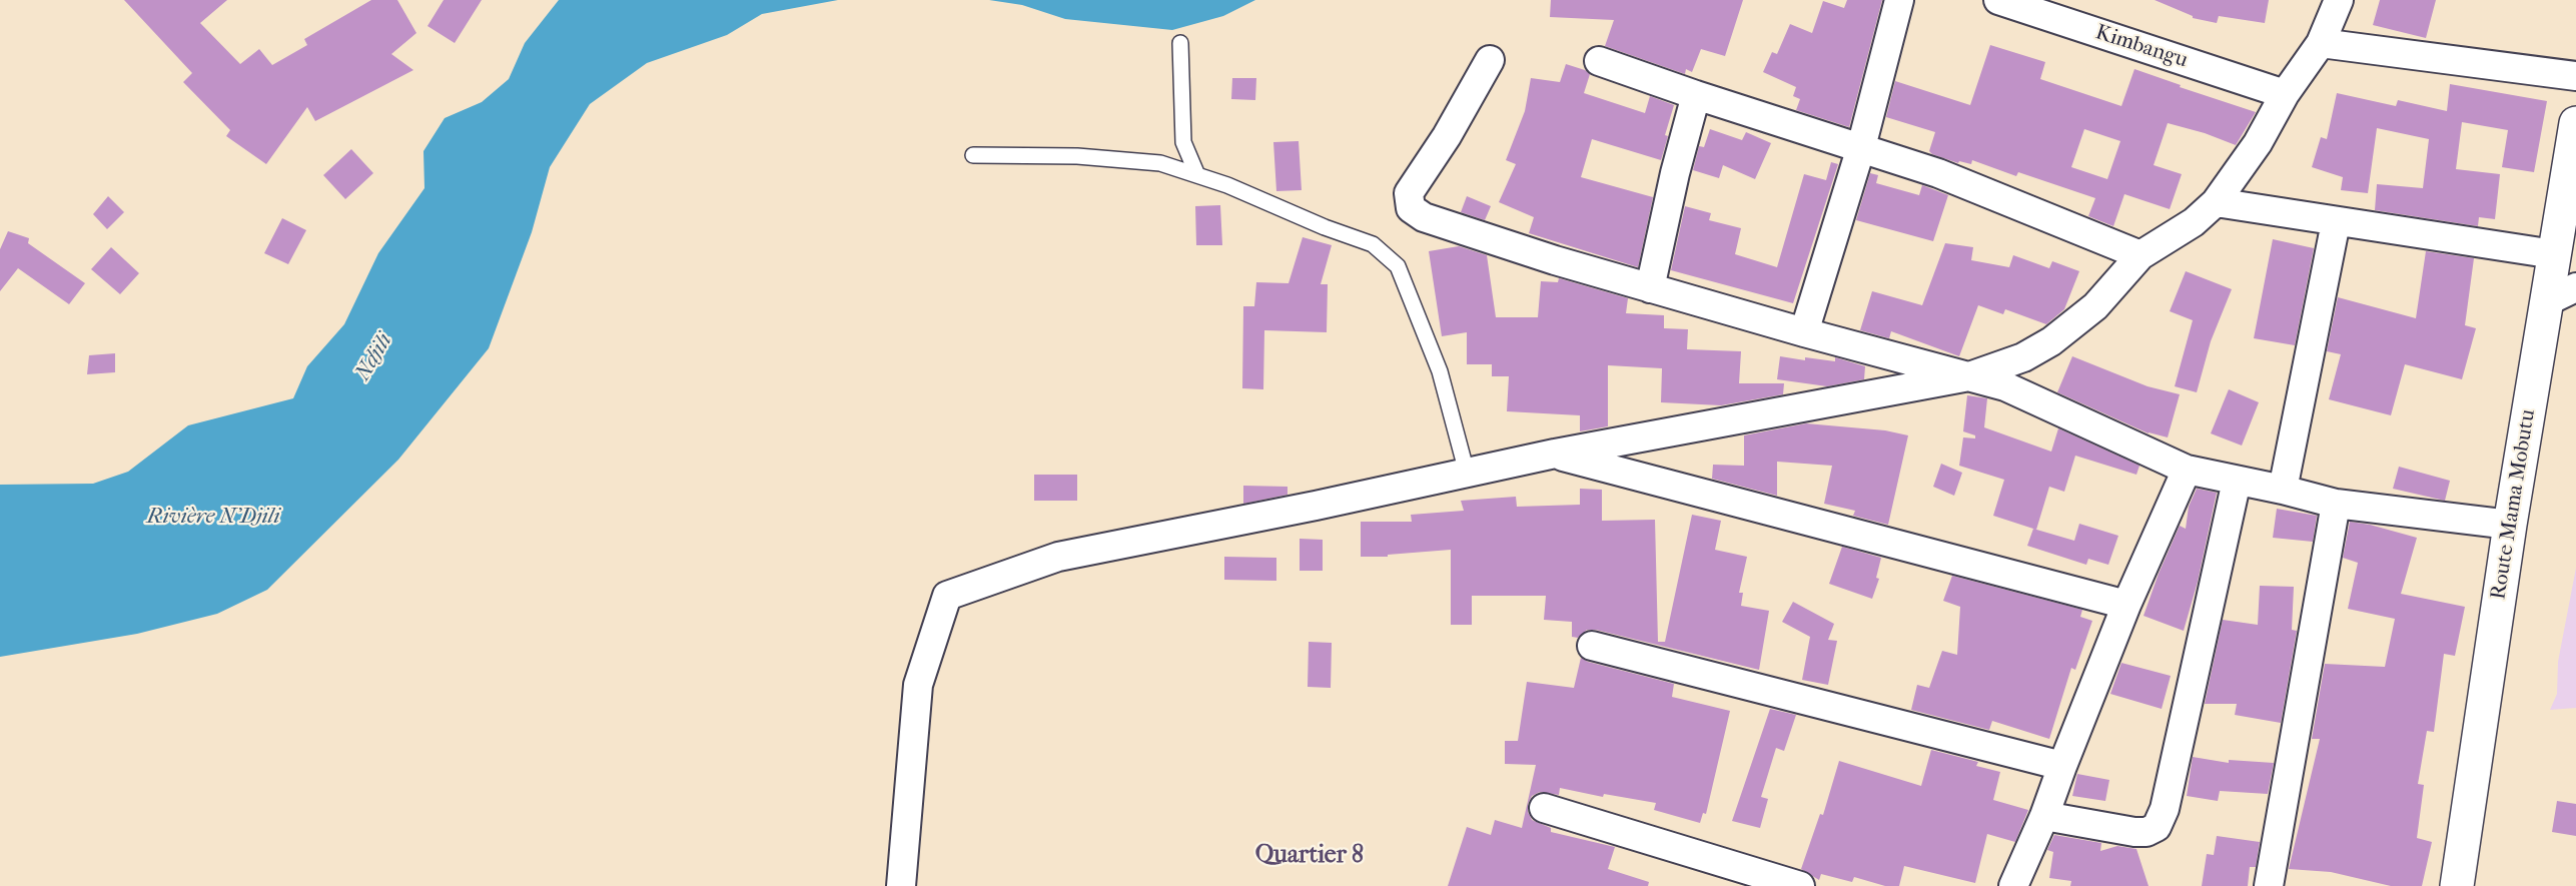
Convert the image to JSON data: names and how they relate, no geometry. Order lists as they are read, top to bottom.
{
  "streets": {
    "street": ["Kimbangu", "Route Mama Mobutu"]
  },
  "districts": ["Quartier 8"],
  "water": ["Ndjili", "Rivière N'Djili"]
}
